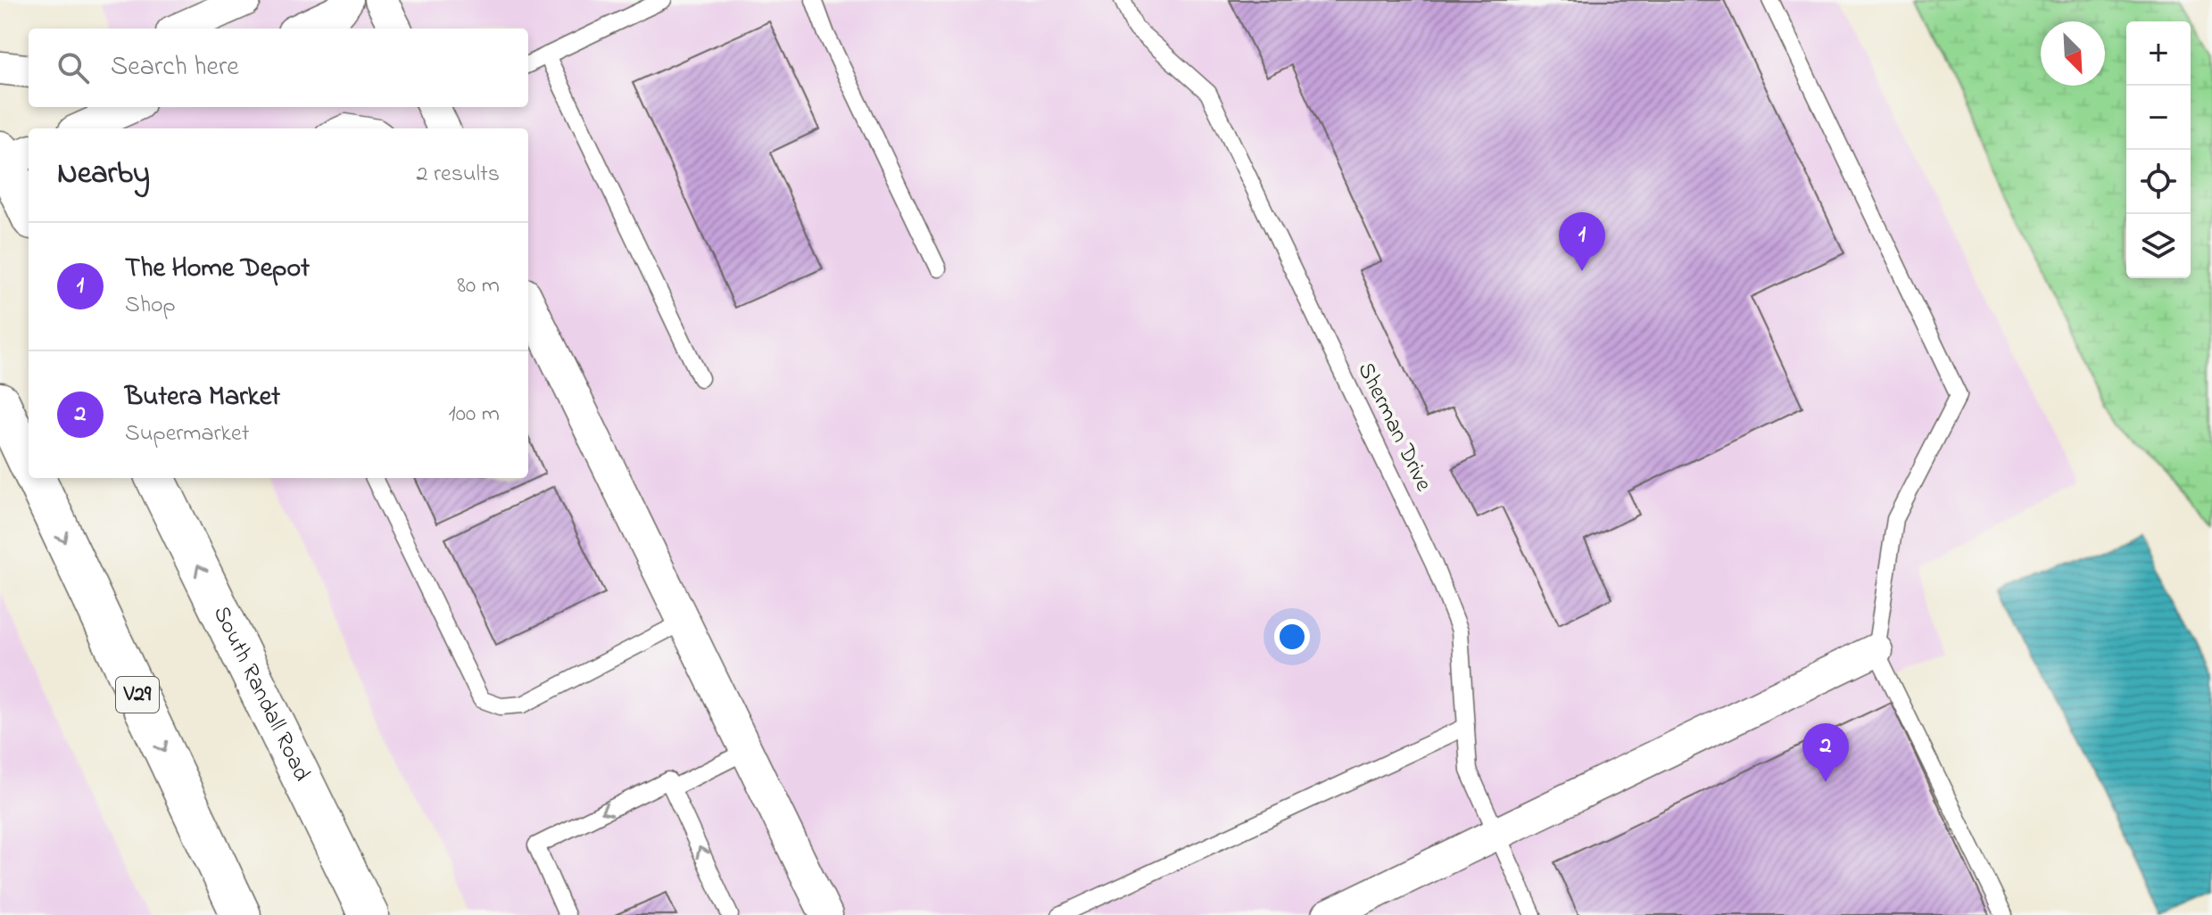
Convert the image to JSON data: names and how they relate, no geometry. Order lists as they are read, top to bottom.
{
  "streets": {
    "main road": ["V29", "South Randall Road"],
    "lane": ["Sherman Drive"]
  },
  "north": "bottom right",
  "page": {
    "map_buttons": ["+", "−"],
    "search": "Search here",
    "heading": ["Nearby", "2 results"],
    "pins": ["1", "2"],
    "list": [
      {
        "mark": "1",
        "name": "The Home Depot",
        "note": "Shop",
        "value": "80 m"
      },
      {
        "mark": "2",
        "name": "Butera Market",
        "note": "Supermarket",
        "value": "100 m"
      }
    ]
  }
}
